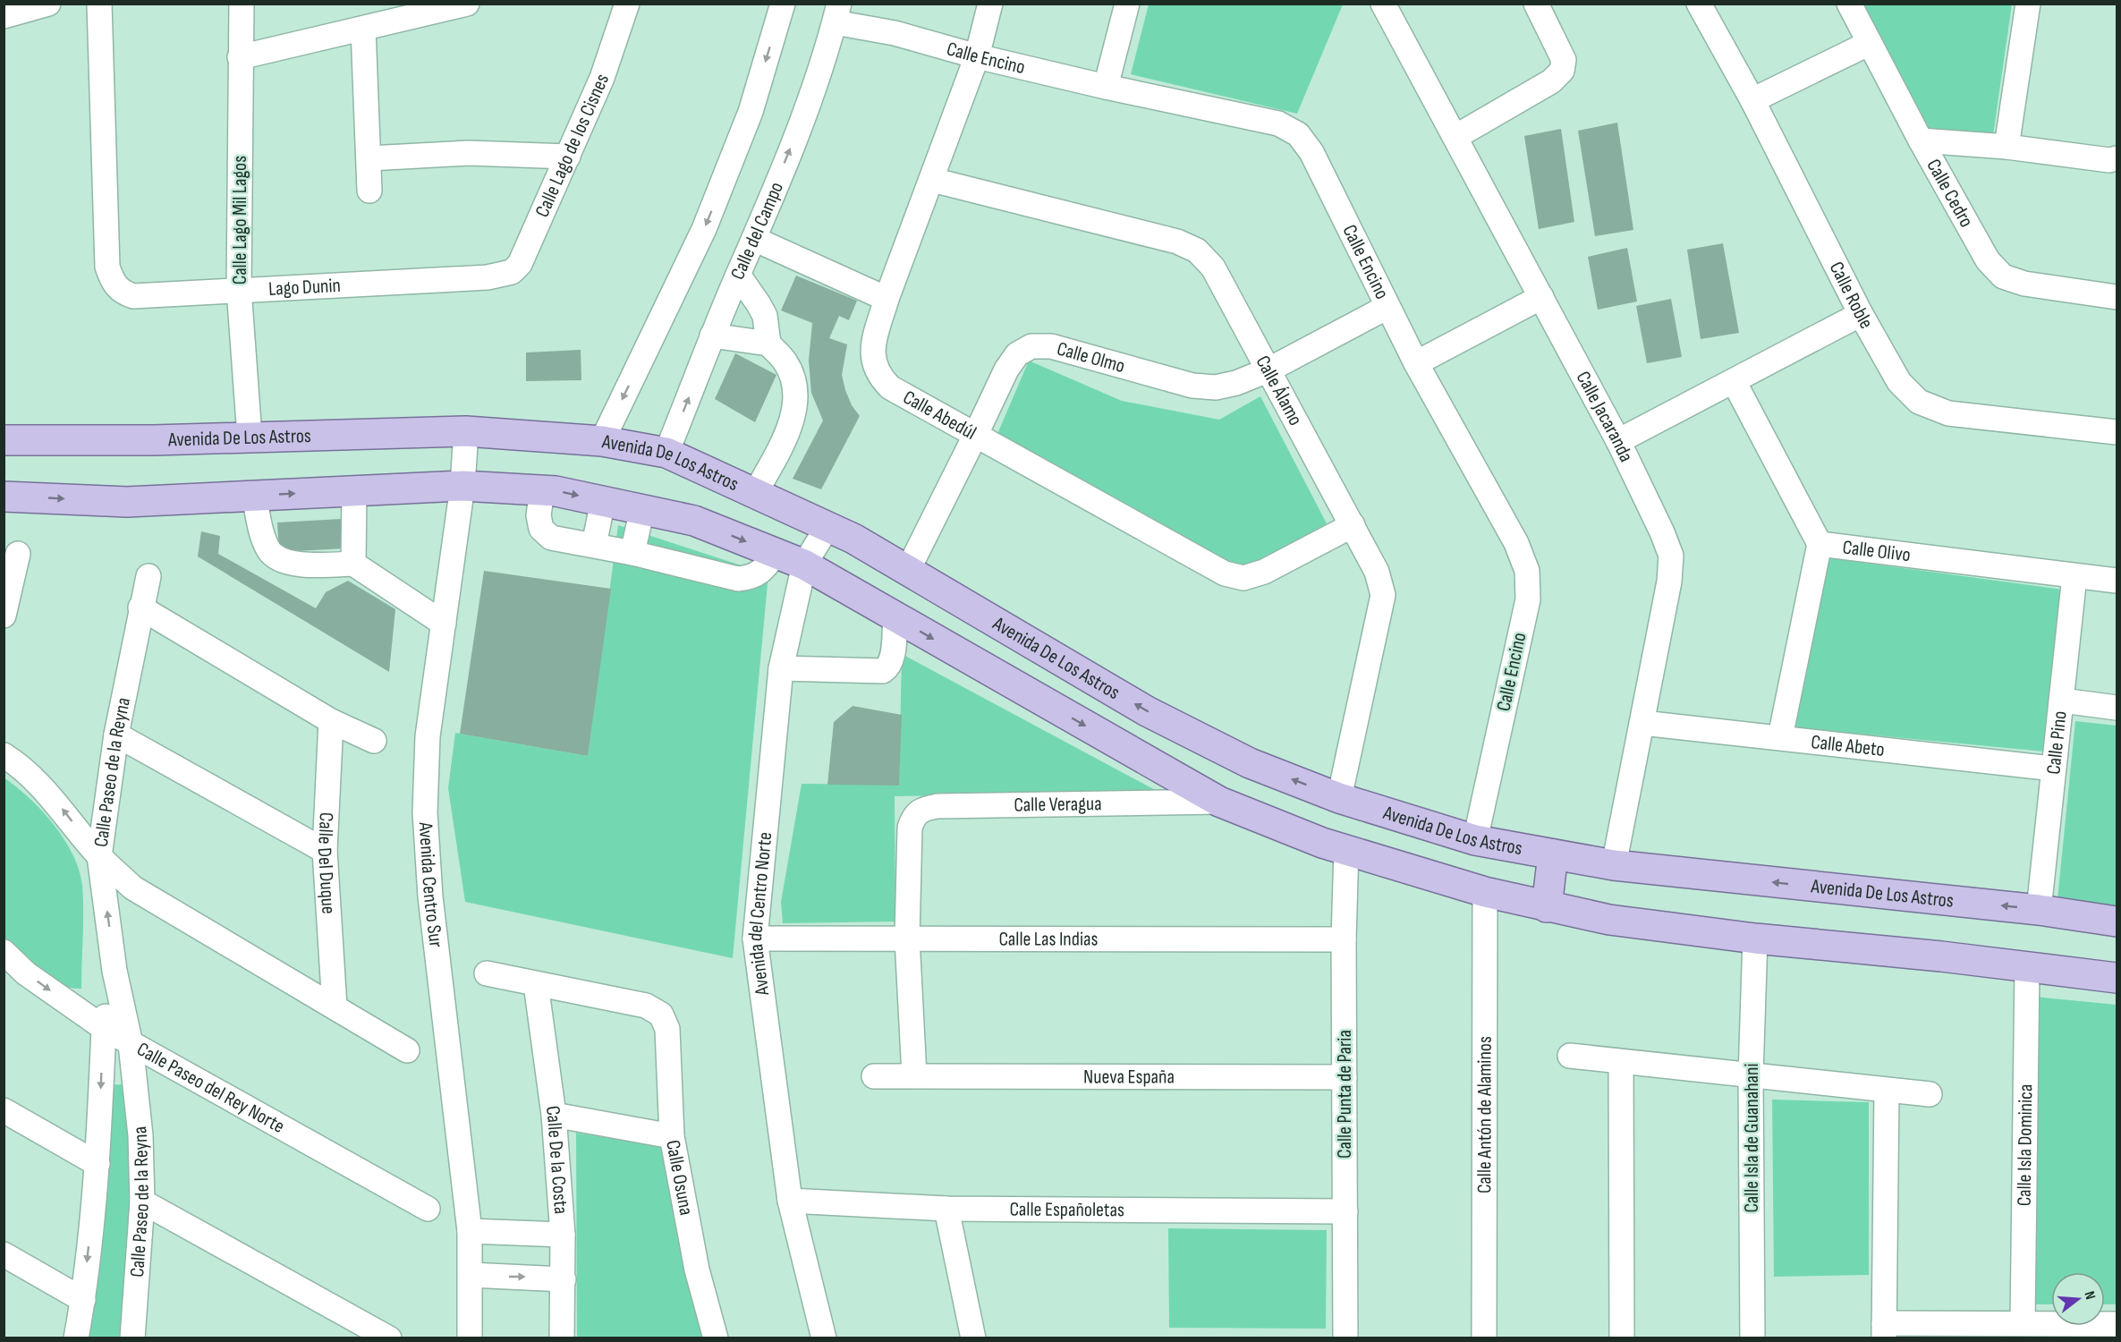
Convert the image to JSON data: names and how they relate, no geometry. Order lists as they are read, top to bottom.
{
  "streets": {
    "main road": ["Avenida De Los Astros"],
    "street": [
      "Calle Encino",
      "Calle Lago de los Cisnes",
      "Calle Cedro",
      "Calle Lago Mil Lagos",
      "Calle del Campo",
      "Lago Dunin",
      "Calle Roble",
      "Calle Olmo",
      "Calle Álamo",
      "Calle Abedúl",
      "Calle Jacaranda",
      "Calle Olivo",
      "Calle Pino",
      "Calle Abeto",
      "Calle Paseo de la Reyna",
      "Calle Veragua",
      "Calle Del Duque",
      "Avenida Centro Sur",
      "Avenida del Centro Norte",
      "Calle Las Indias",
      "Nueva España",
      "Calle Paseo del Rey Norte",
      "Calle Punta de Paria",
      "Calle Antón de Alaminos",
      "Calle Isla de Guanahani",
      "Calle Isla Dominica",
      "Calle De la Costa",
      "Calle Osuna",
      "Calle Españoletas"
    ]
  },
  "crossings": [
    ["Calle Encino", "Calle del Campo"],
    ["Calle Encino", "Calle Olmo"],
    ["Calle Encino", "Calle Abedúl"],
    ["Calle Encino", "Avenida De Los Astros"],
    ["Calle Lago de los Cisnes", "Lago Dunin"],
    ["Calle Lago Mil Lagos", "Lago Dunin"],
    ["Calle Lago Mil Lagos", "Avenida De Los Astros"],
    ["Calle del Campo", "Avenida De Los Astros"],
    ["Calle Olmo", "Calle Álamo"],
    ["Calle Olmo", "Calle Abedúl"],
    ["Calle Olmo", "Avenida De Los Astros"],
    ["Calle Álamo", "Calle Abedúl"],
    ["Calle Álamo", "Avenida De Los Astros"],
    ["Calle Jacaranda", "Avenida De Los Astros"],
    ["Calle Jacaranda", "Calle Abeto"],
    ["Avenida De Los Astros", "Calle Pino"],
    ["Avenida De Los Astros", "Avenida Centro Sur"],
    ["Avenida De Los Astros", "Avenida del Centro Norte"],
    ["Calle Olivo", "Calle Pino"],
    ["Calle Pino", "Calle Abeto"],
    ["Calle Paseo de la Reyna", "Calle Paseo del Rey Norte"],
    ["Calle Veragua", "Calle Las Indias"],
    ["Avenida del Centro Norte", "Calle Las Indias"],
    ["Avenida del Centro Norte", "Calle Españoletas"],
    ["Calle Las Indias", "Calle Punta de Paria"],
    ["Nueva España", "Calle Punta de Paria"],
    ["Calle Punta de Paria", "Calle Españoletas"],
    ["Calle De la Costa", "Calle Osuna"]
  ],
  "north": "right"
}
